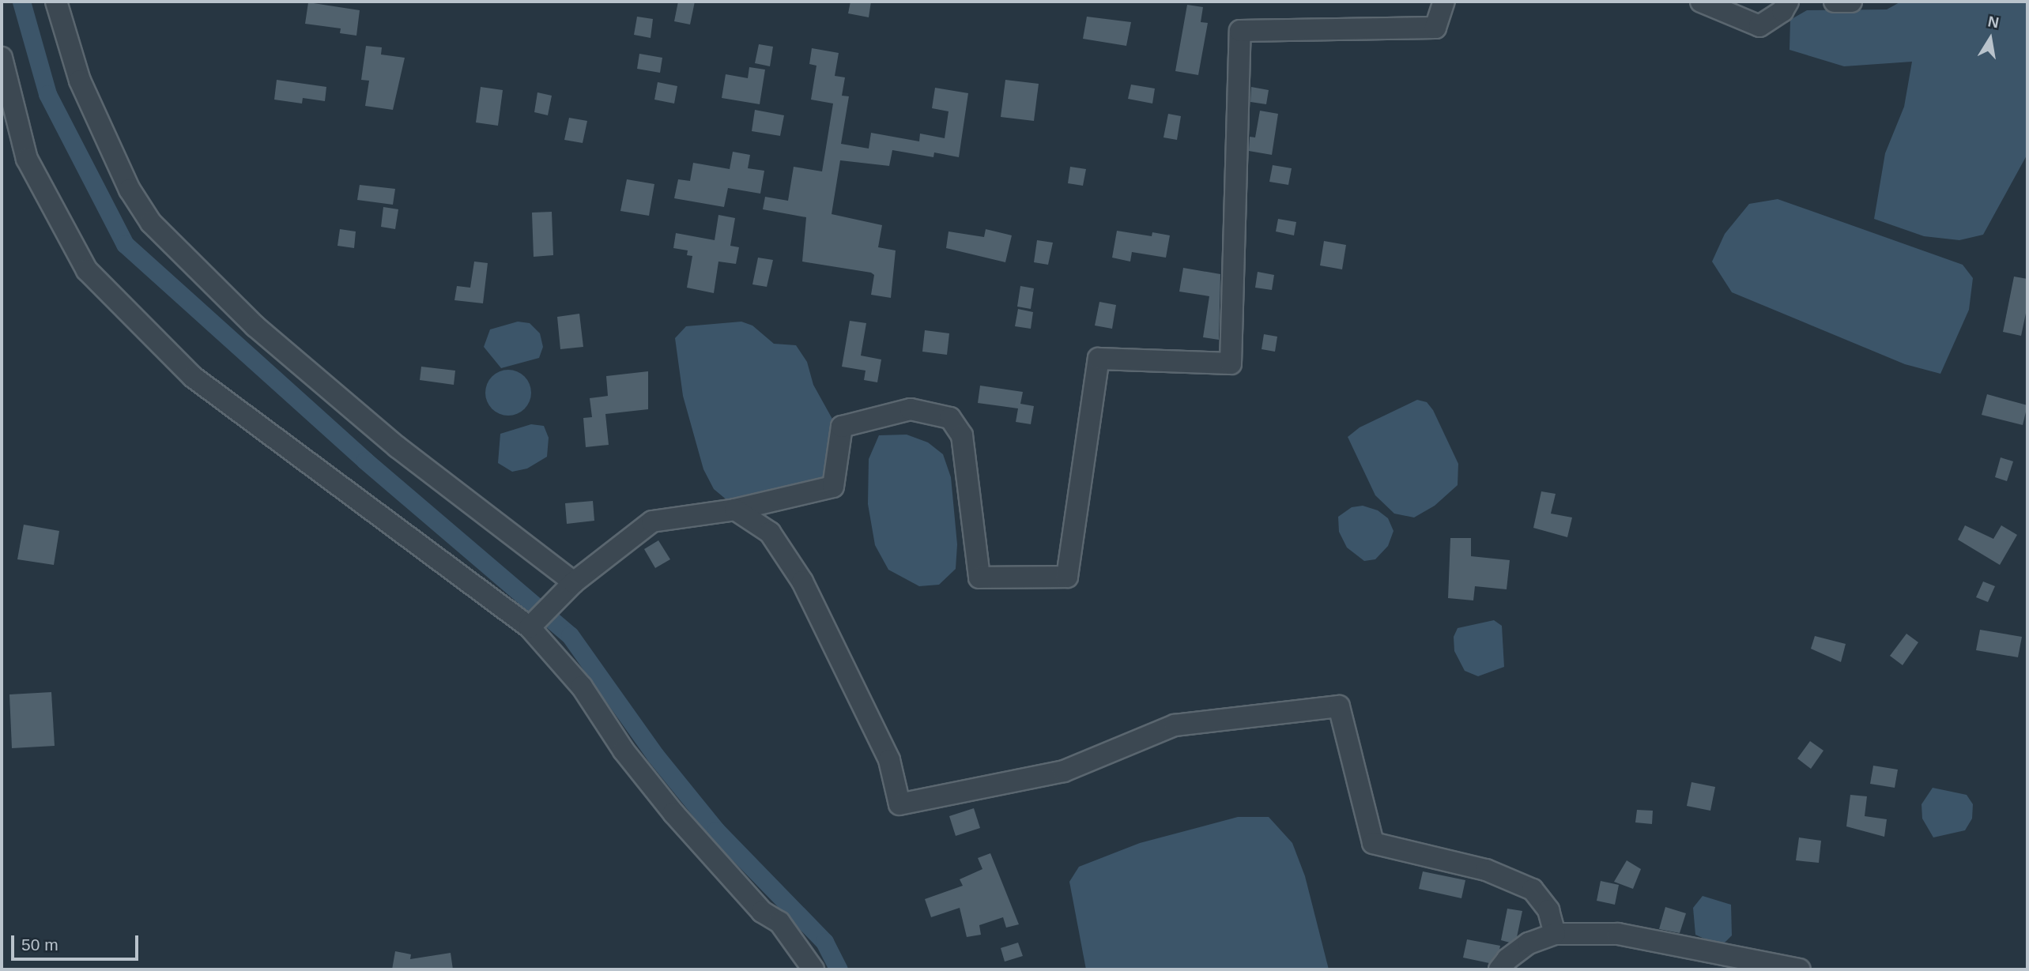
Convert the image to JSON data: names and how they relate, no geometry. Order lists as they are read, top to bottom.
{
  "scale_bar": "50 m",
  "north": "top"
}
